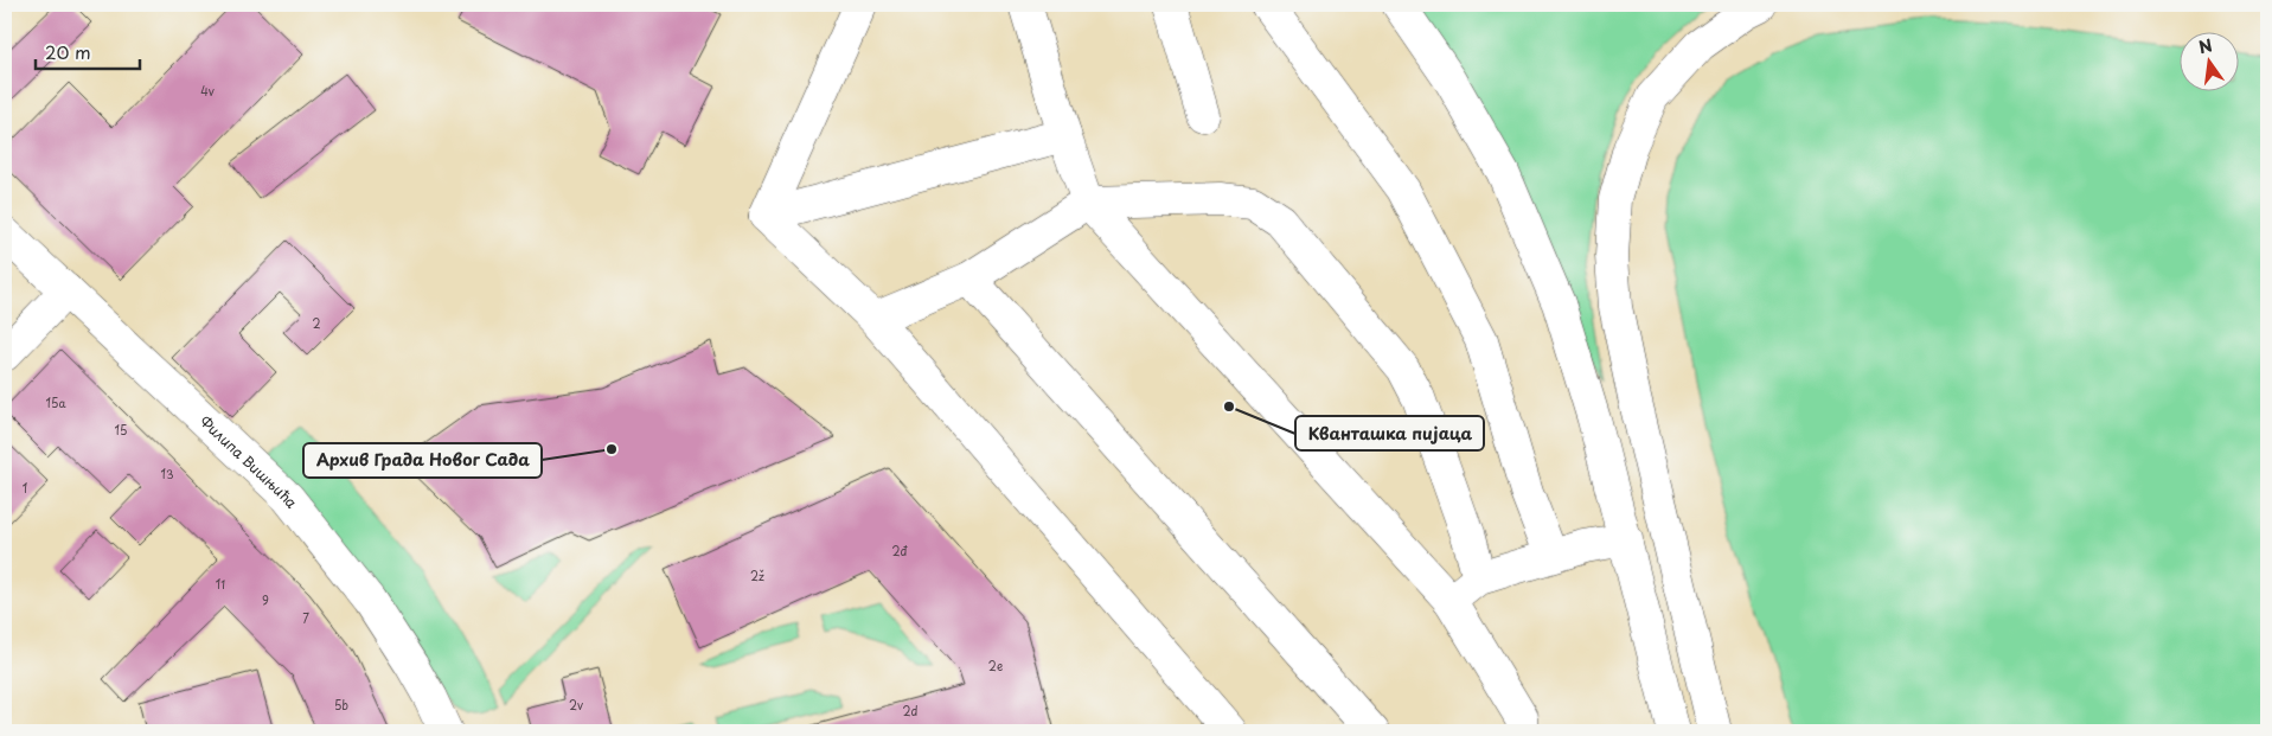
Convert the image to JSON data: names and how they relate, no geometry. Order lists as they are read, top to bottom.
{
  "streets": {
    "main road": ["Филипа Вишњића"]
  },
  "places": ["Кванташка пијаца", "Архив Града Новог Сада"],
  "house_numbers": [
    "4v",
    "2",
    "15a",
    "15",
    "13",
    "1",
    "2đ",
    "2ž",
    "11",
    "9",
    "7",
    "2e",
    "5b",
    "2v",
    "2d"
  ],
  "scale_bar": "20 m",
  "north": "top"
}
